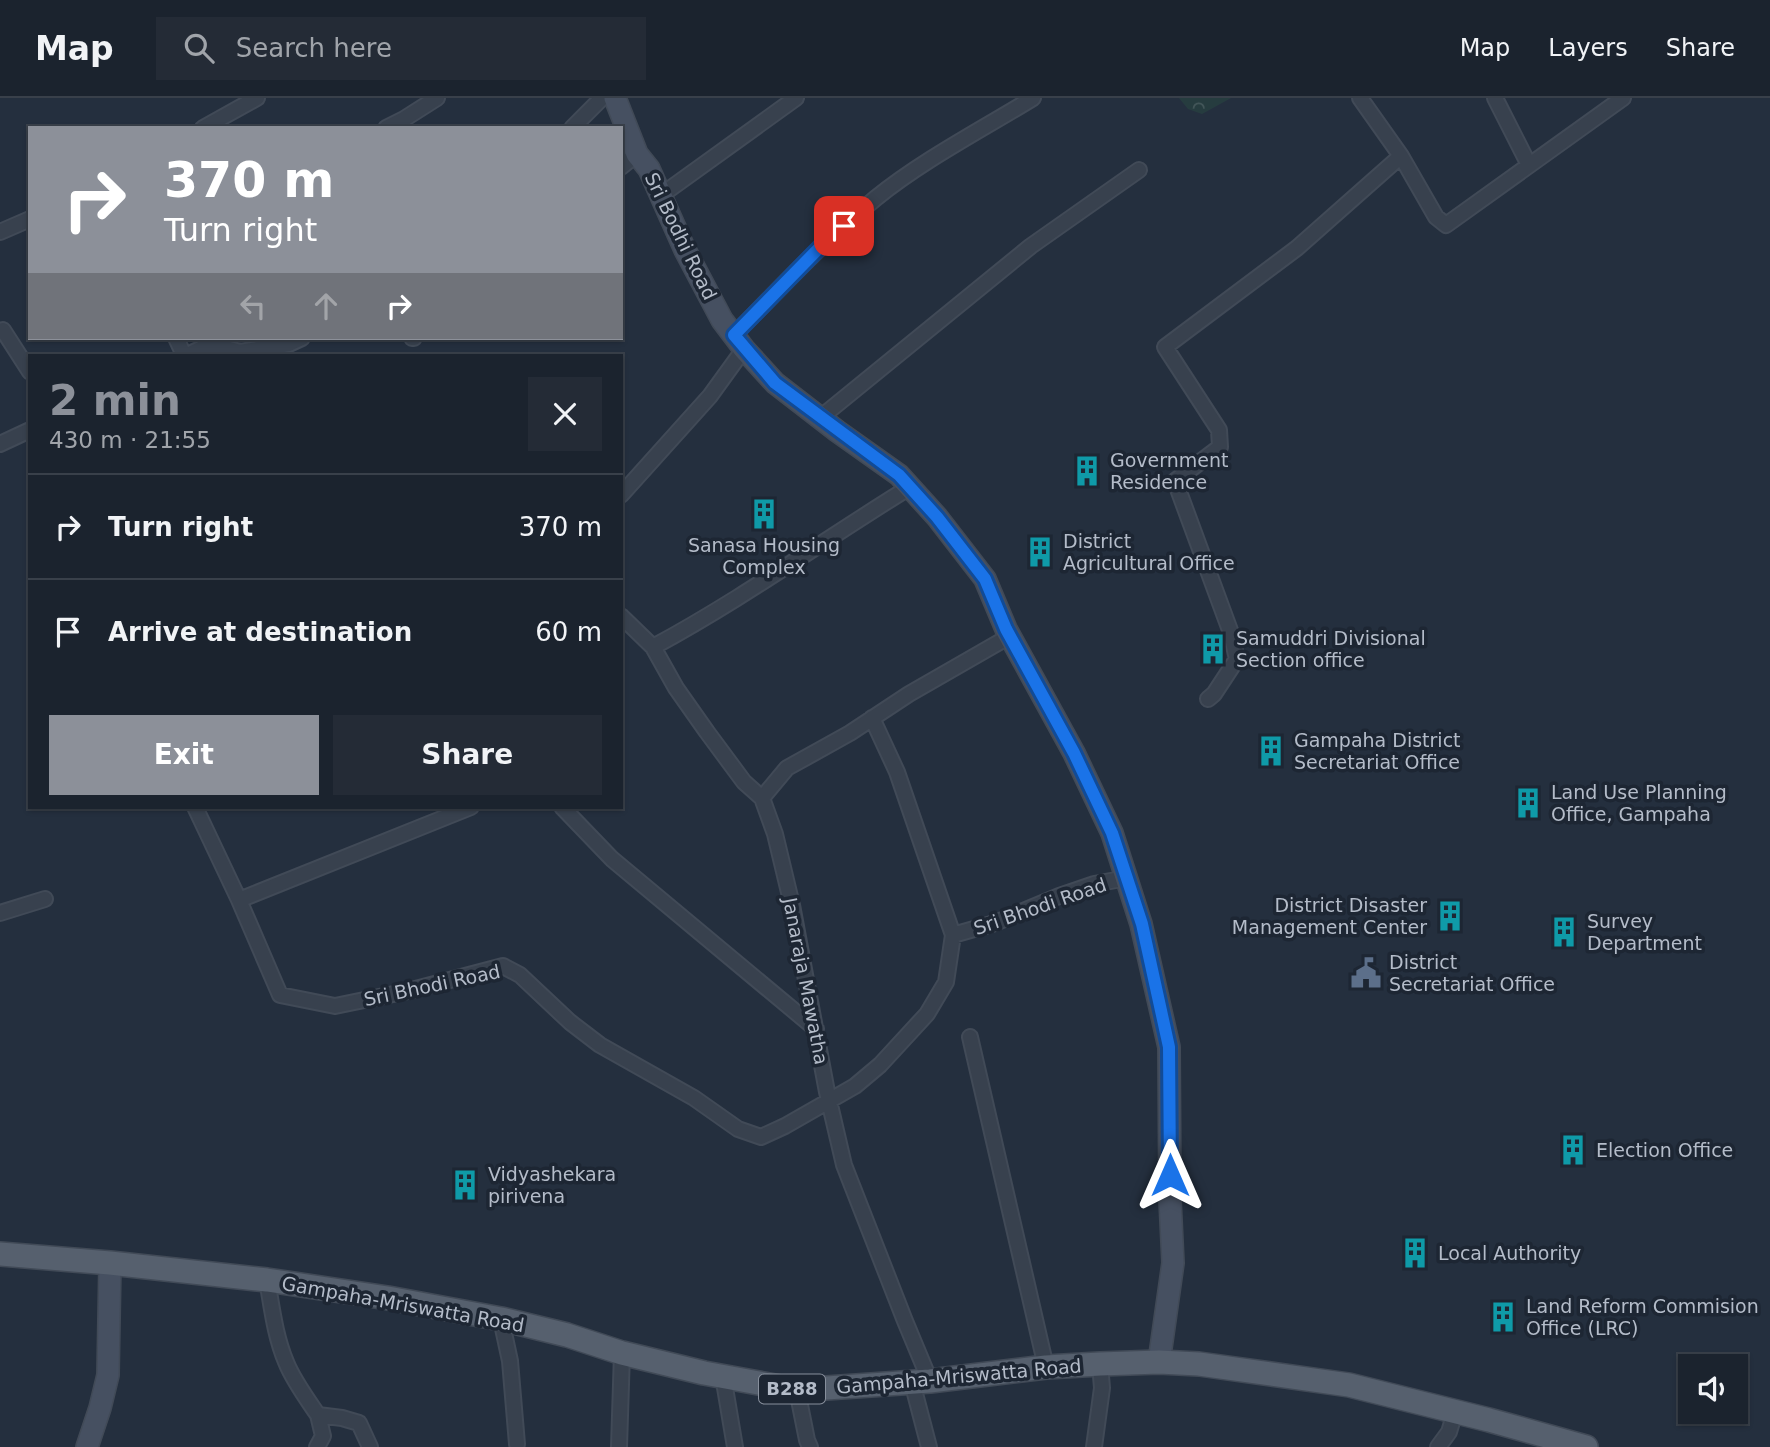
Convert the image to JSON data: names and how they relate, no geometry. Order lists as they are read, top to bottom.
{
  "streets": {
    "main road": ["Gampaha-Mriswatta Road", "B288"],
    "street": ["Sri Bodhi Road", "Sri Bhodi Road", "Janaraja Mawatha"]
  },
  "crossings": [
    ["Sri Bodhi Road", "Sri Bhodi Road"],
    ["Sri Bodhi Road", "Gampaha-Mriswatta Road"],
    ["Sri Bhodi Road", "Janaraja Mawatha"],
    ["Janaraja Mawatha", "Gampaha-Mriswatta Road"]
  ],
  "places": {
    "building": [
      "Government Residence",
      "Sanasa Housing Complex",
      "District Agricultural Office",
      "Samuddri Divisional Section office",
      "Gampaha District Secretariat Office",
      "Land Use Planning Office, Gampaha",
      "District Disaster Management Center",
      "Survey Department",
      "Election Office",
      "Vidyashekara pirivena",
      "Local Authority",
      "Land Reform Commision Office (LRC)"
    ],
    "public building": ["District Secretariat Office"]
  },
  "page": {
    "header": "Map",
    "search": "Search here",
    "nav": ["Map", "Layers", "Share"],
    "turn": ["370 m", "Turn right"],
    "heading": ["2 min", "430 m · 21:55"],
    "list": [
      {
        "name": "Turn right",
        "value": "370 m"
      },
      {
        "name": "Arrive at destination",
        "value": "60 m"
      }
    ],
    "buttons": ["Exit", "Share"]
  }
}
